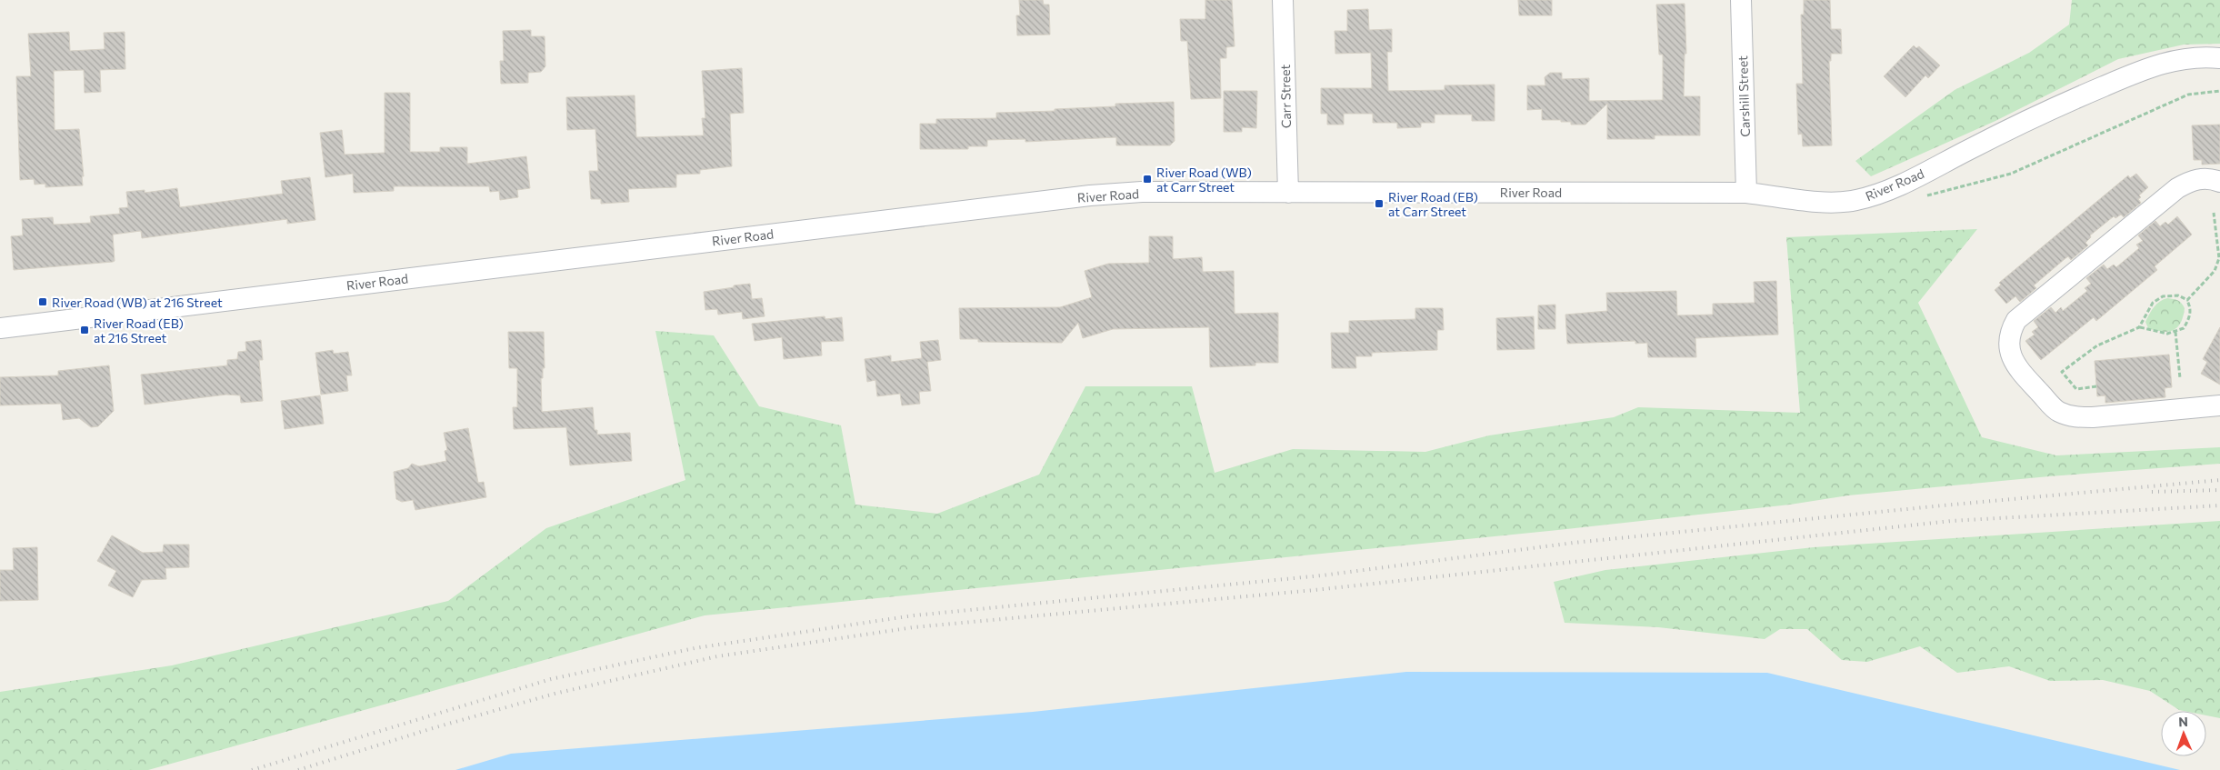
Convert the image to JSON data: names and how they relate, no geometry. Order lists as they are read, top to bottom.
{
  "streets": {
    "street": ["Carr Street", "Carshill Street", "River Road"]
  },
  "crossings": [
    ["Carr Street", "River Road"],
    ["Carshill Street", "River Road"]
  ],
  "places": {
    "transit": [
      "River Road (WB) at Carr Street",
      "River Road (EB) at Carr Street",
      "River Road (WB) at 216 Street",
      "River Road (EB) at 216 Street"
    ]
  },
  "north": "top"
}
